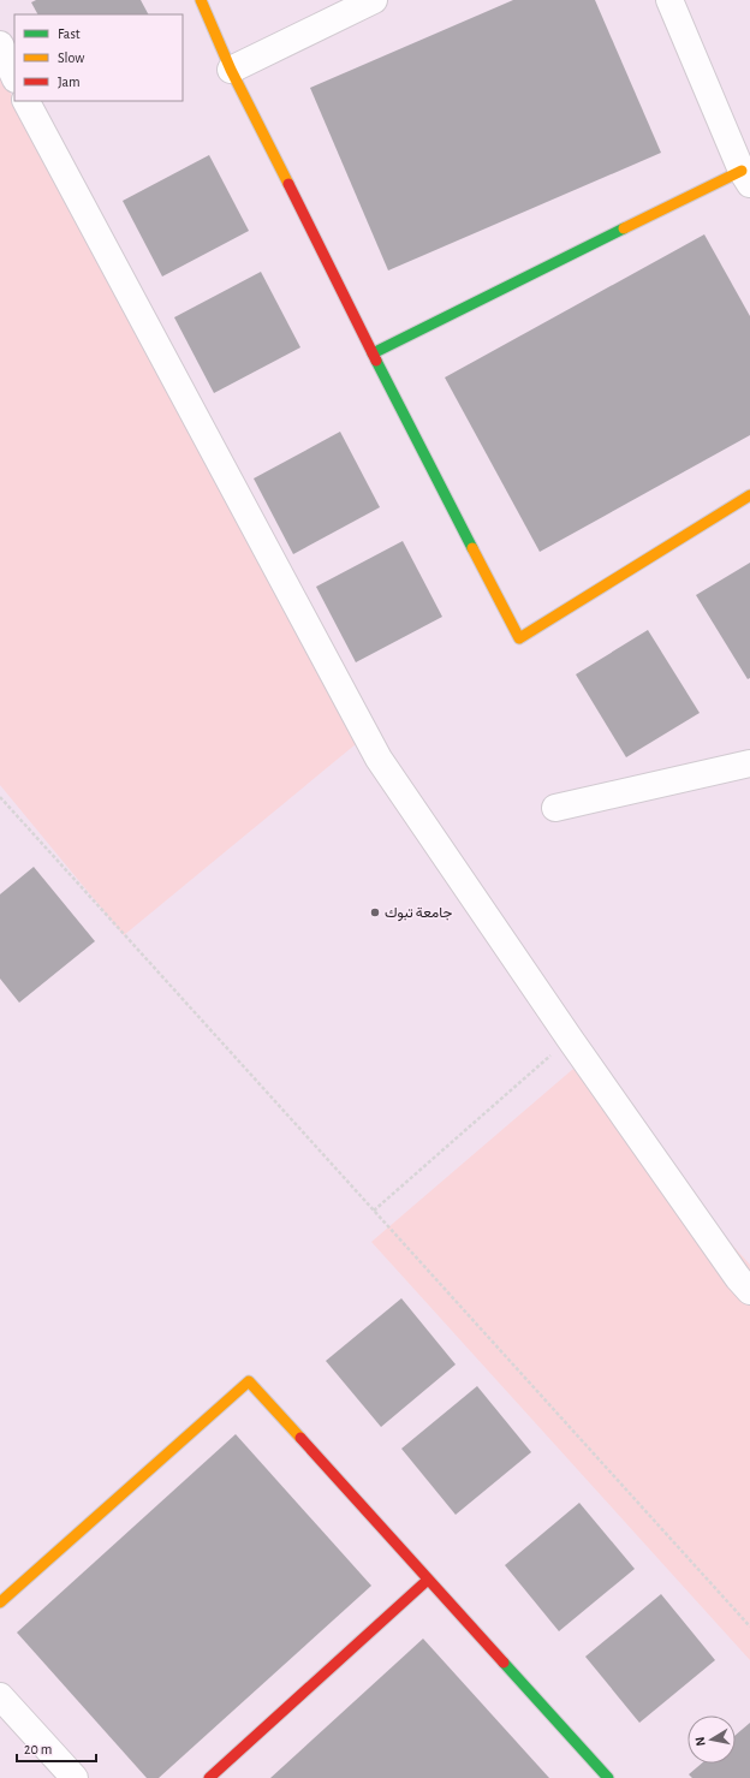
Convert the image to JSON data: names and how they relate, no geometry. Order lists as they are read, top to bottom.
{
  "places": ["جامعة تبوك"],
  "legend": ["Fast", "Slow", "Jam"],
  "scale_bar": "20 m",
  "north": "left"
}
